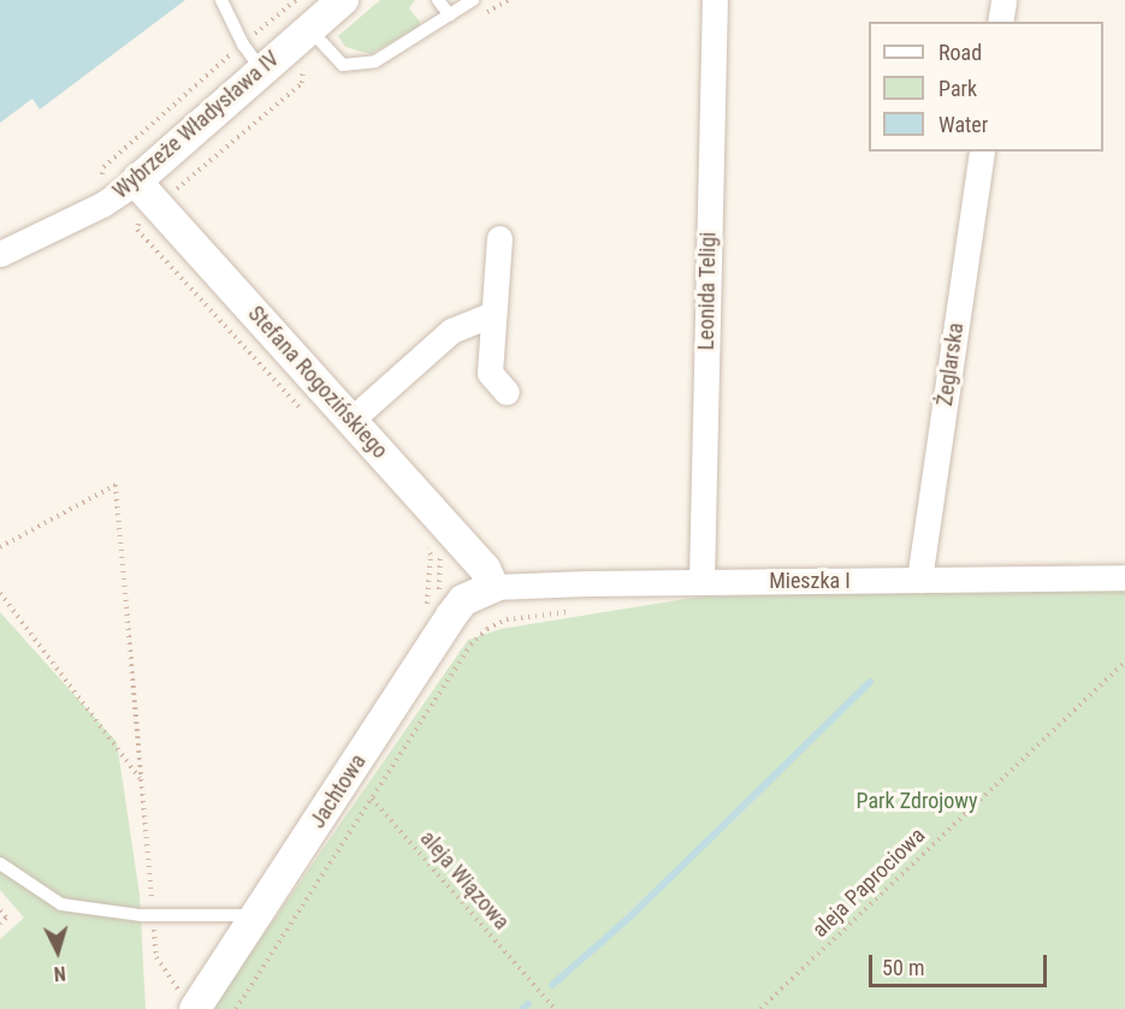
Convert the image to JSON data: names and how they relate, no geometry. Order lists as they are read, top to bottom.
{
  "streets": {
    "street": [
      "Wybrzeże Władysława IV",
      "Leonida Teligi",
      "Żeglarska",
      "Stefana Rogozińskiego",
      "Mieszka I",
      "Jachtowa"
    ],
    "path": ["aleja Wiązowa", "aleja Paprociowa"]
  },
  "crossings": [
    ["Wybrzeże Władysława IV", "Stefana Rogozińskiego"],
    ["Leonida Teligi", "Mieszka I"],
    ["Żeglarska", "Mieszka I"],
    ["Stefana Rogozińskiego", "Mieszka I"],
    ["Stefana Rogozińskiego", "Jachtowa"],
    ["Mieszka I", "Jachtowa"],
    ["Jachtowa", "aleja Wiązowa"]
  ],
  "parks": ["Park Zdrojowy"],
  "legend": ["Road", "Park", "Water"],
  "scale_bar": "50 m",
  "north": "bottom"
}
